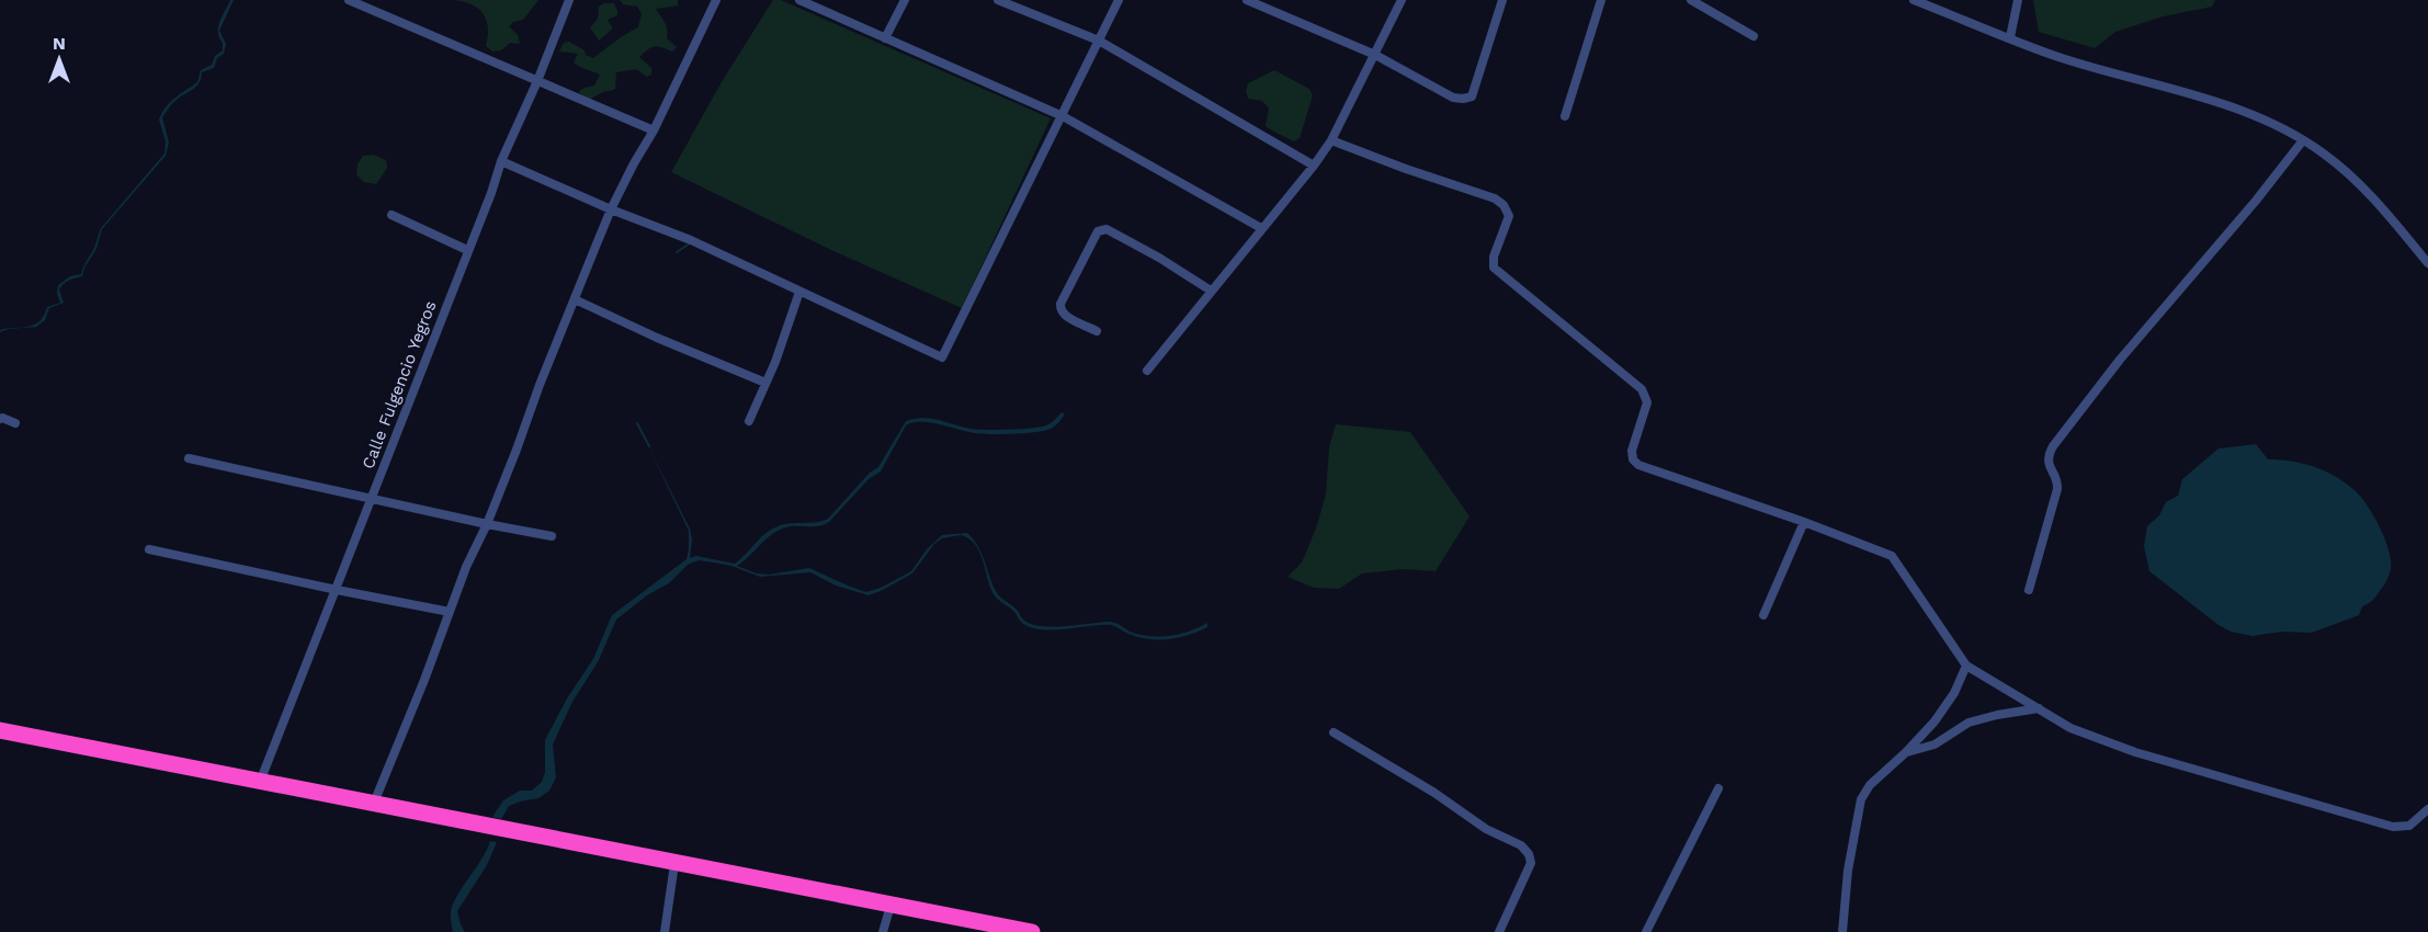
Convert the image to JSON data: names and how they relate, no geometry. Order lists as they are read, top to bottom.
{
  "streets": {
    "street": ["Calle Fulgencio Yegros"]
  },
  "north": "top"
}
